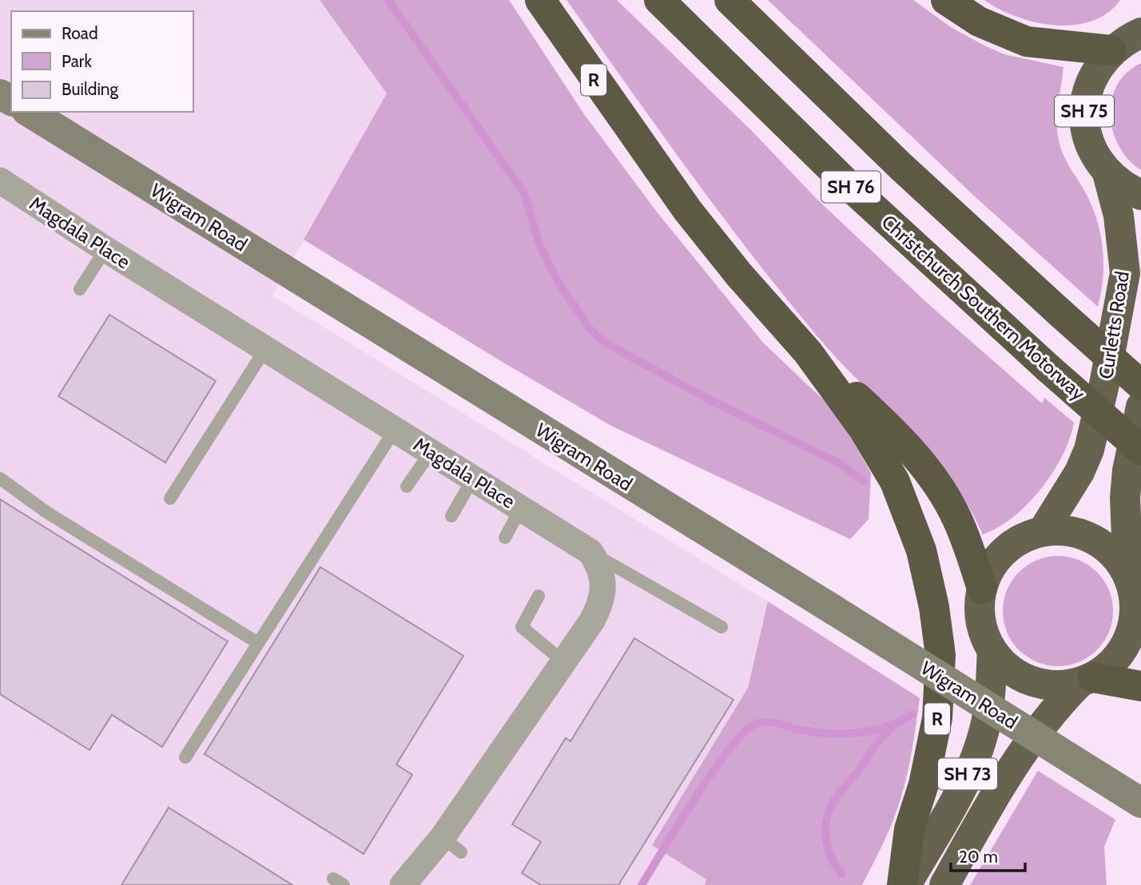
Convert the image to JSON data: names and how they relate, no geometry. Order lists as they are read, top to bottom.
{
  "streets": {
    "highway": [
      "R",
      "SH 75",
      "SH 76",
      "Christchurch Southern Motorway",
      "Curletts Road",
      "SH 73"
    ],
    "main road": ["Wigram Road"],
    "street": ["Magdala Place"]
  },
  "crossings": [
    ["R", "SH 73"],
    ["SH 75", "Curletts Road"],
    ["Curletts Road", "SH 73"]
  ],
  "legend": ["Road", "Park", "Building"],
  "scale_bar": "20 m"
}
